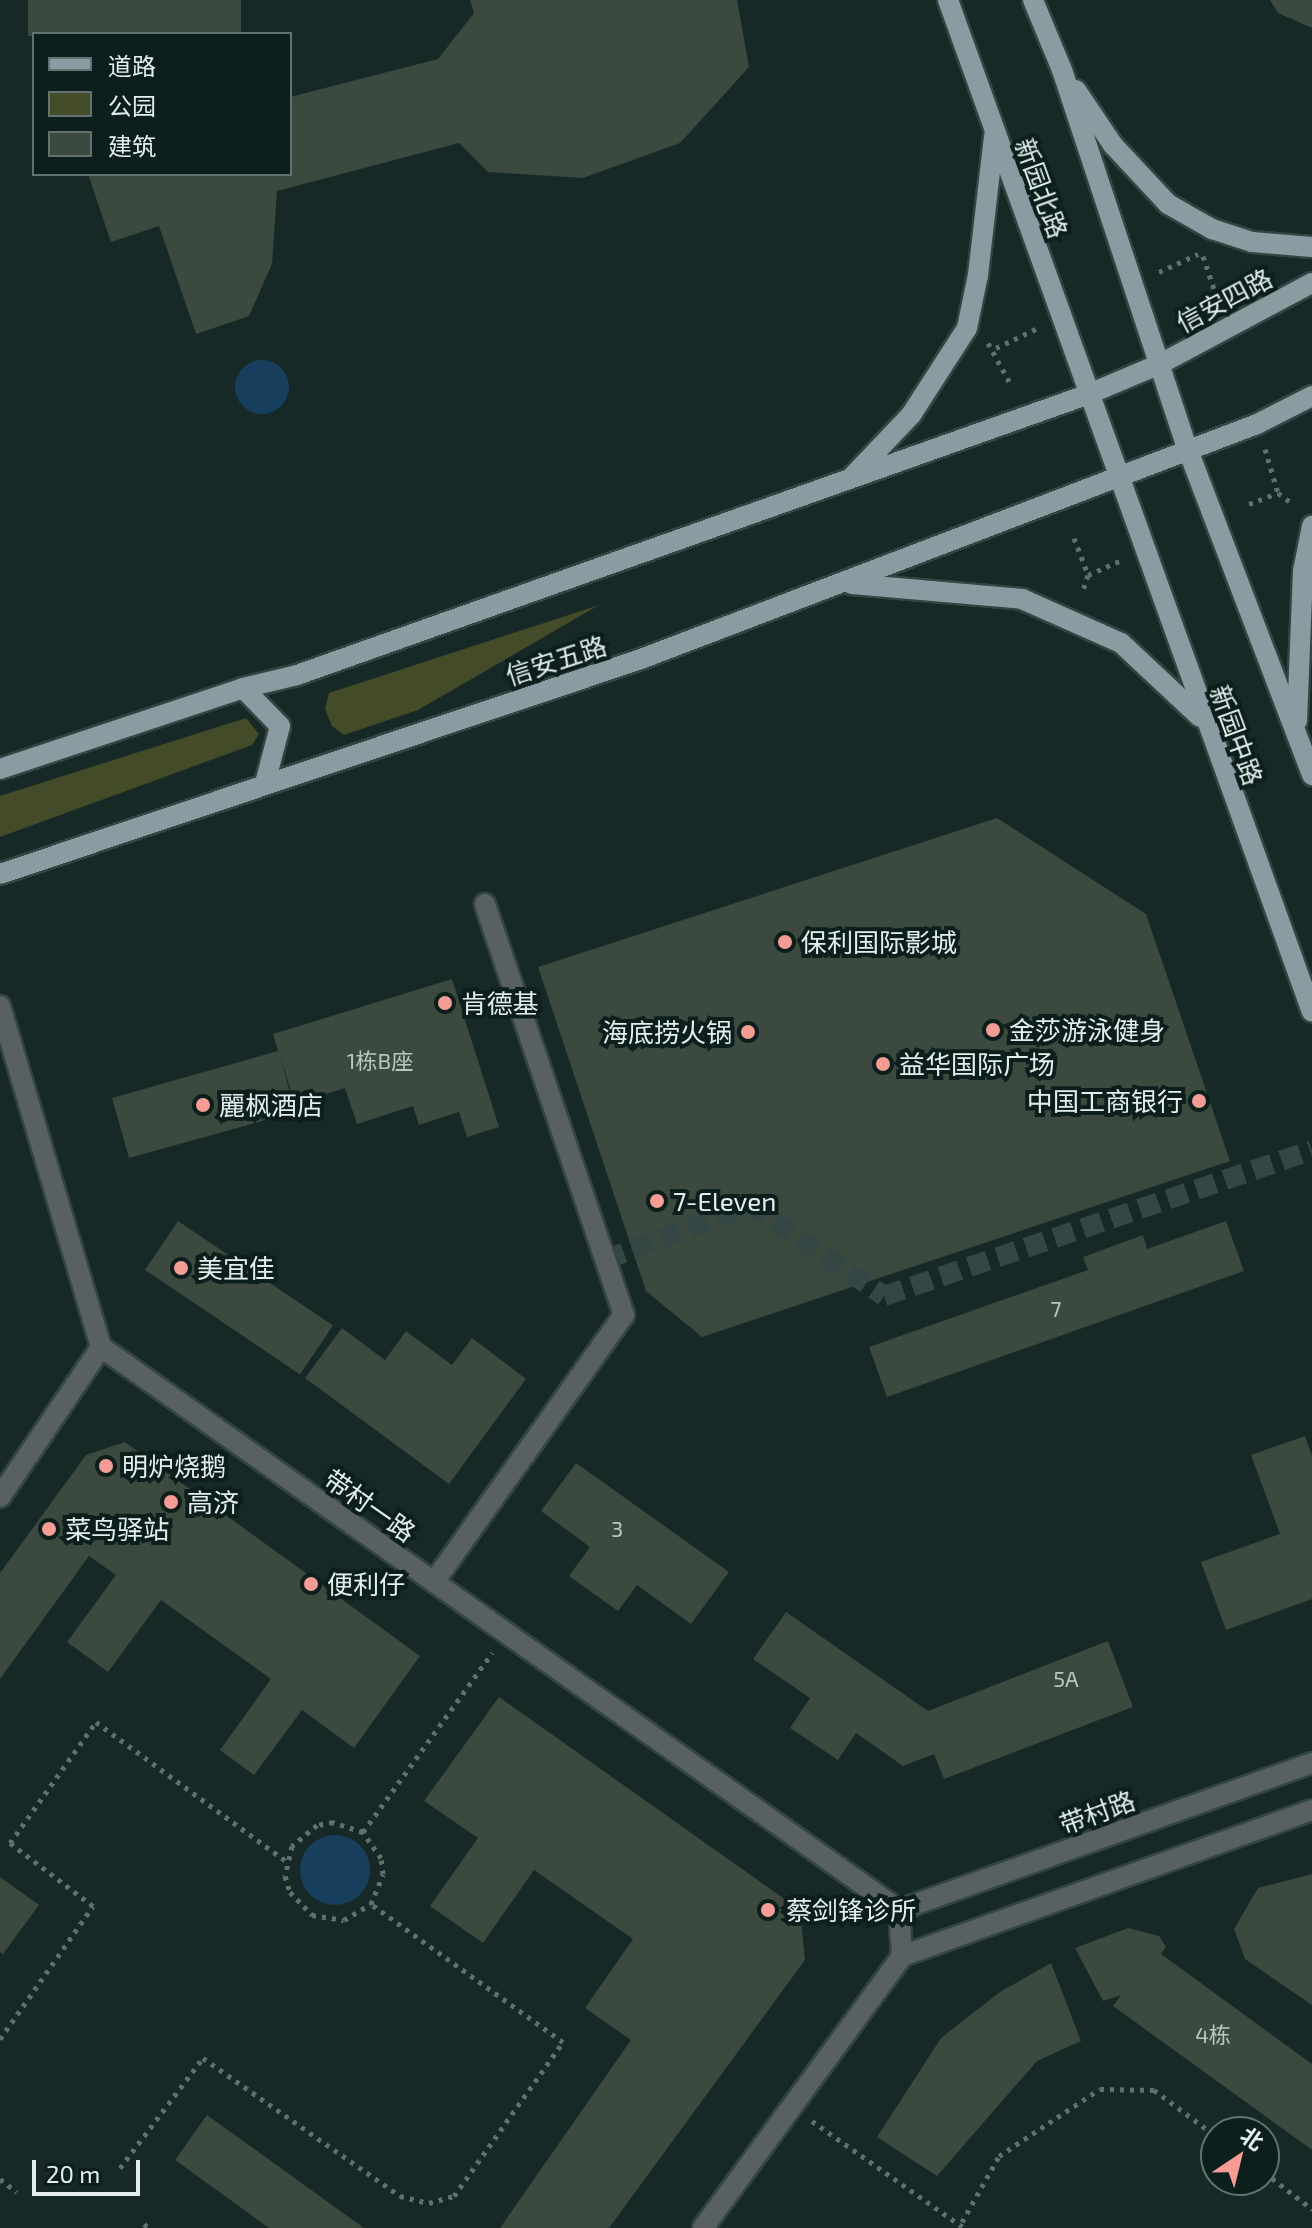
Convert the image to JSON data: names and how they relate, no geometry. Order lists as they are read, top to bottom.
{
  "streets": {
    "main road": [
      "新园北路",
      "信安四路",
      "信安五路",
      "新园中路"
    ],
    "street": ["带村一路", "带村路"]
  },
  "crossings": [
    ["新园北路", "信安四路"],
    ["新园北路", "信安五路"],
    ["新园北路", "新园中路"],
    ["信安五路", "新园中路"],
    ["带村一路", "带村路"]
  ],
  "places": [
    "保利国际影城",
    "肯德基",
    "金莎游泳健身",
    "海底捞火锅",
    "益华国际广场",
    "中国工商银行",
    "麗枫酒店",
    "7-Eleven",
    "美宜佳",
    "明炉烧鹅",
    "高济",
    "菜鸟驿站",
    "便利仔",
    "蔡剑锋诊所"
  ],
  "house_numbers": [
    "1栋B座",
    "7",
    "3",
    "5A",
    "4栋"
  ],
  "legend": ["道路", "公园", "建筑"],
  "scale_bar": "20 m",
  "north": "top right"
}
